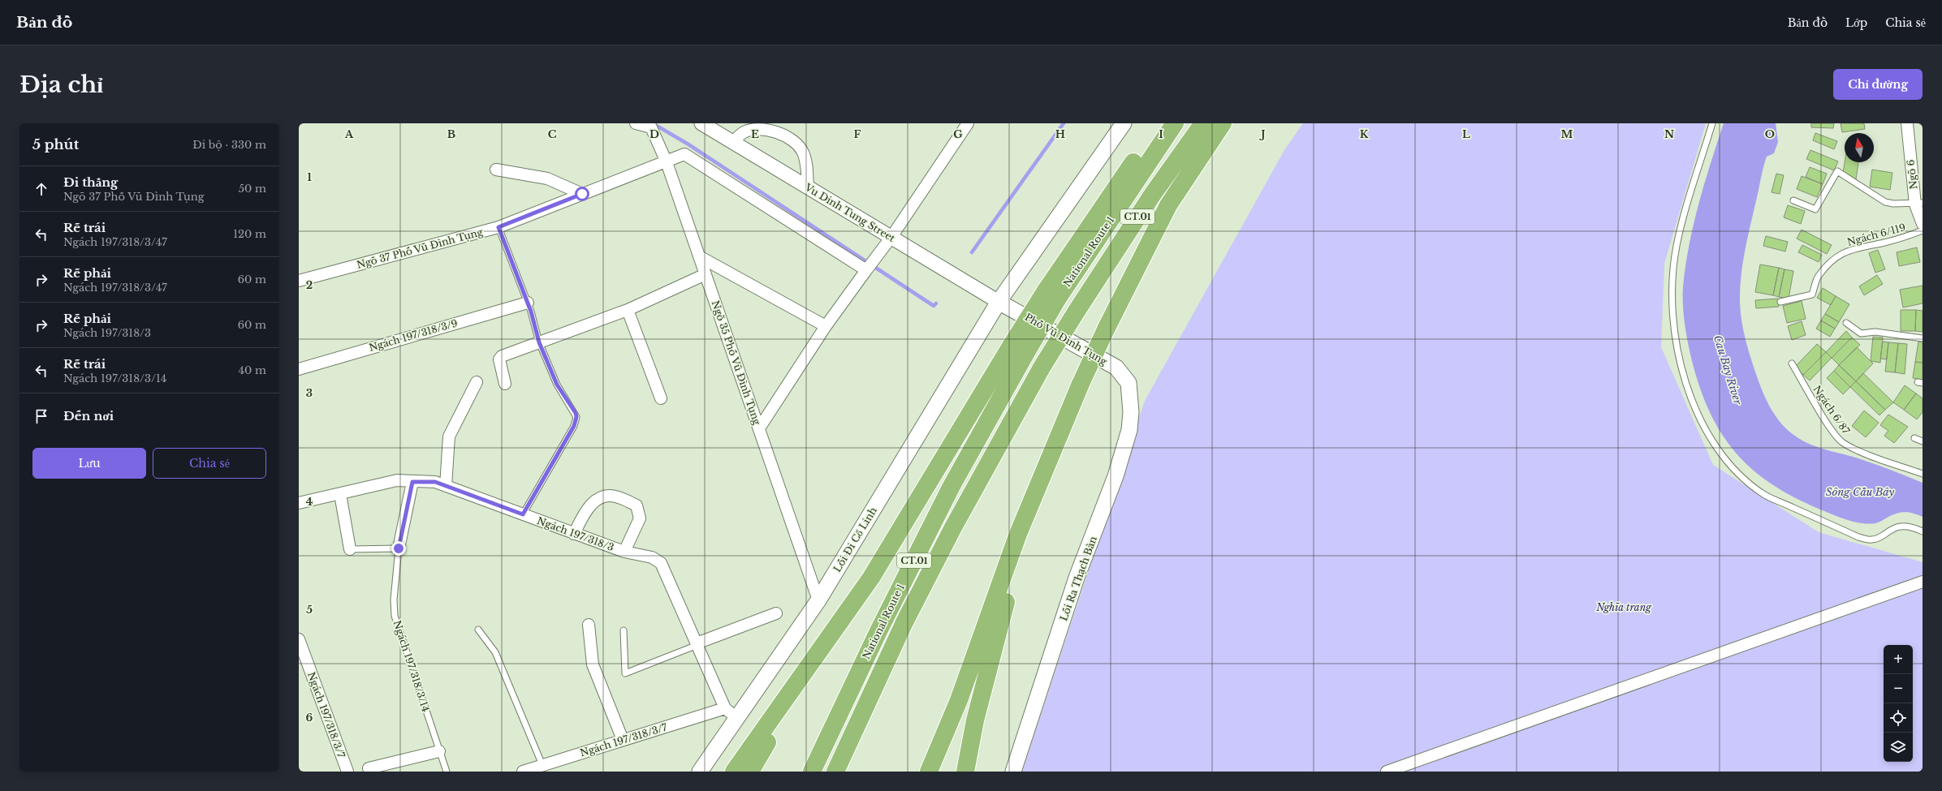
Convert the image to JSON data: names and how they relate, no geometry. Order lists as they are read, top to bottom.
{
  "streets": {
    "highway": ["CT.01", "National Route 1"],
    "main road": ["Phố Vũ Đình Tụng", "Lối Đi Cổ Linh", "Lối Ra Thạch Bàn"],
    "street": [
      "Ngõ 6",
      "Vu Dinh Tung Street",
      "Ngõ 37 Phố Vũ Đình Tụng",
      "Ngách 197/318/3/9",
      "Ngõ 35 Phố Vũ Đình Tụng",
      "Ngách 197/318/3",
      "Ngách 197/318/3/14",
      "Ngách 197/318/3/7"
    ],
    "lane": ["Ngách 6/119", "Ngách 6/87"]
  },
  "crossings": [
    ["Vu Dinh Tung Street", "Phố Vũ Đình Tụng"],
    ["Vu Dinh Tung Street", "Lối Đi Cổ Linh"],
    ["CT.01", "National Route 1"],
    ["Ngõ 37 Phố Vũ Đình Tụng", "Ngõ 35 Phố Vũ Đình Tụng"],
    ["Phố Vũ Đình Tụng", "Lối Đi Cổ Linh"],
    ["Phố Vũ Đình Tụng", "Lối Ra Thạch Bàn"],
    ["Ngõ 35 Phố Vũ Đình Tụng", "Lối Đi Cổ Linh"],
    ["Ngách 197/318/3", "Lối Đi Cổ Linh"],
    ["Ngách 197/318/3", "Ngách 197/318/3/14"],
    ["Ngách 197/318/3", "Ngách 197/318/3/7"],
    ["Lối Đi Cổ Linh", "Ngách 197/318/3/7"]
  ],
  "water": ["Cau Bay River", "Sông Cầu Bây"],
  "parks": ["Nghĩa trang"],
  "north": "top",
  "page": {
    "header": "Bản đồ",
    "nav": ["Bản đồ", "Lớp", "Chia sẻ"],
    "buttons": [
      "Chỉ đường",
      ["Lưu", "Chia sẻ"]
    ],
    "title": "Địa chỉ",
    "heading": ["5 phút", "Đi bộ · 330 m"],
    "list": [
      ["Đi thẳng", "Ngõ 37 Phố Vũ Đình Tụng", "50 m"],
      ["Rẽ trái", "Ngách 197/318/3/47", "120 m"],
      ["Rẽ phải", "Ngách 197/318/3/47", "60 m"],
      ["Rẽ phải", "Ngách 197/318/3", "60 m"],
      ["Rẽ trái", "Ngách 197/318/3/14", "40 m"],
      "Đến nơi"
    ],
    "map_buttons": ["+", "−"]
  },
  "grid": {
    "columns": [
      "A",
      "B",
      "C",
      "D",
      "E",
      "F",
      "G",
      "H",
      "I",
      "J",
      "K",
      "L",
      "M",
      "N",
      "O"
    ],
    "rows": [
      "1",
      "2",
      "3",
      "4",
      "5",
      "6"
    ]
  }
}
